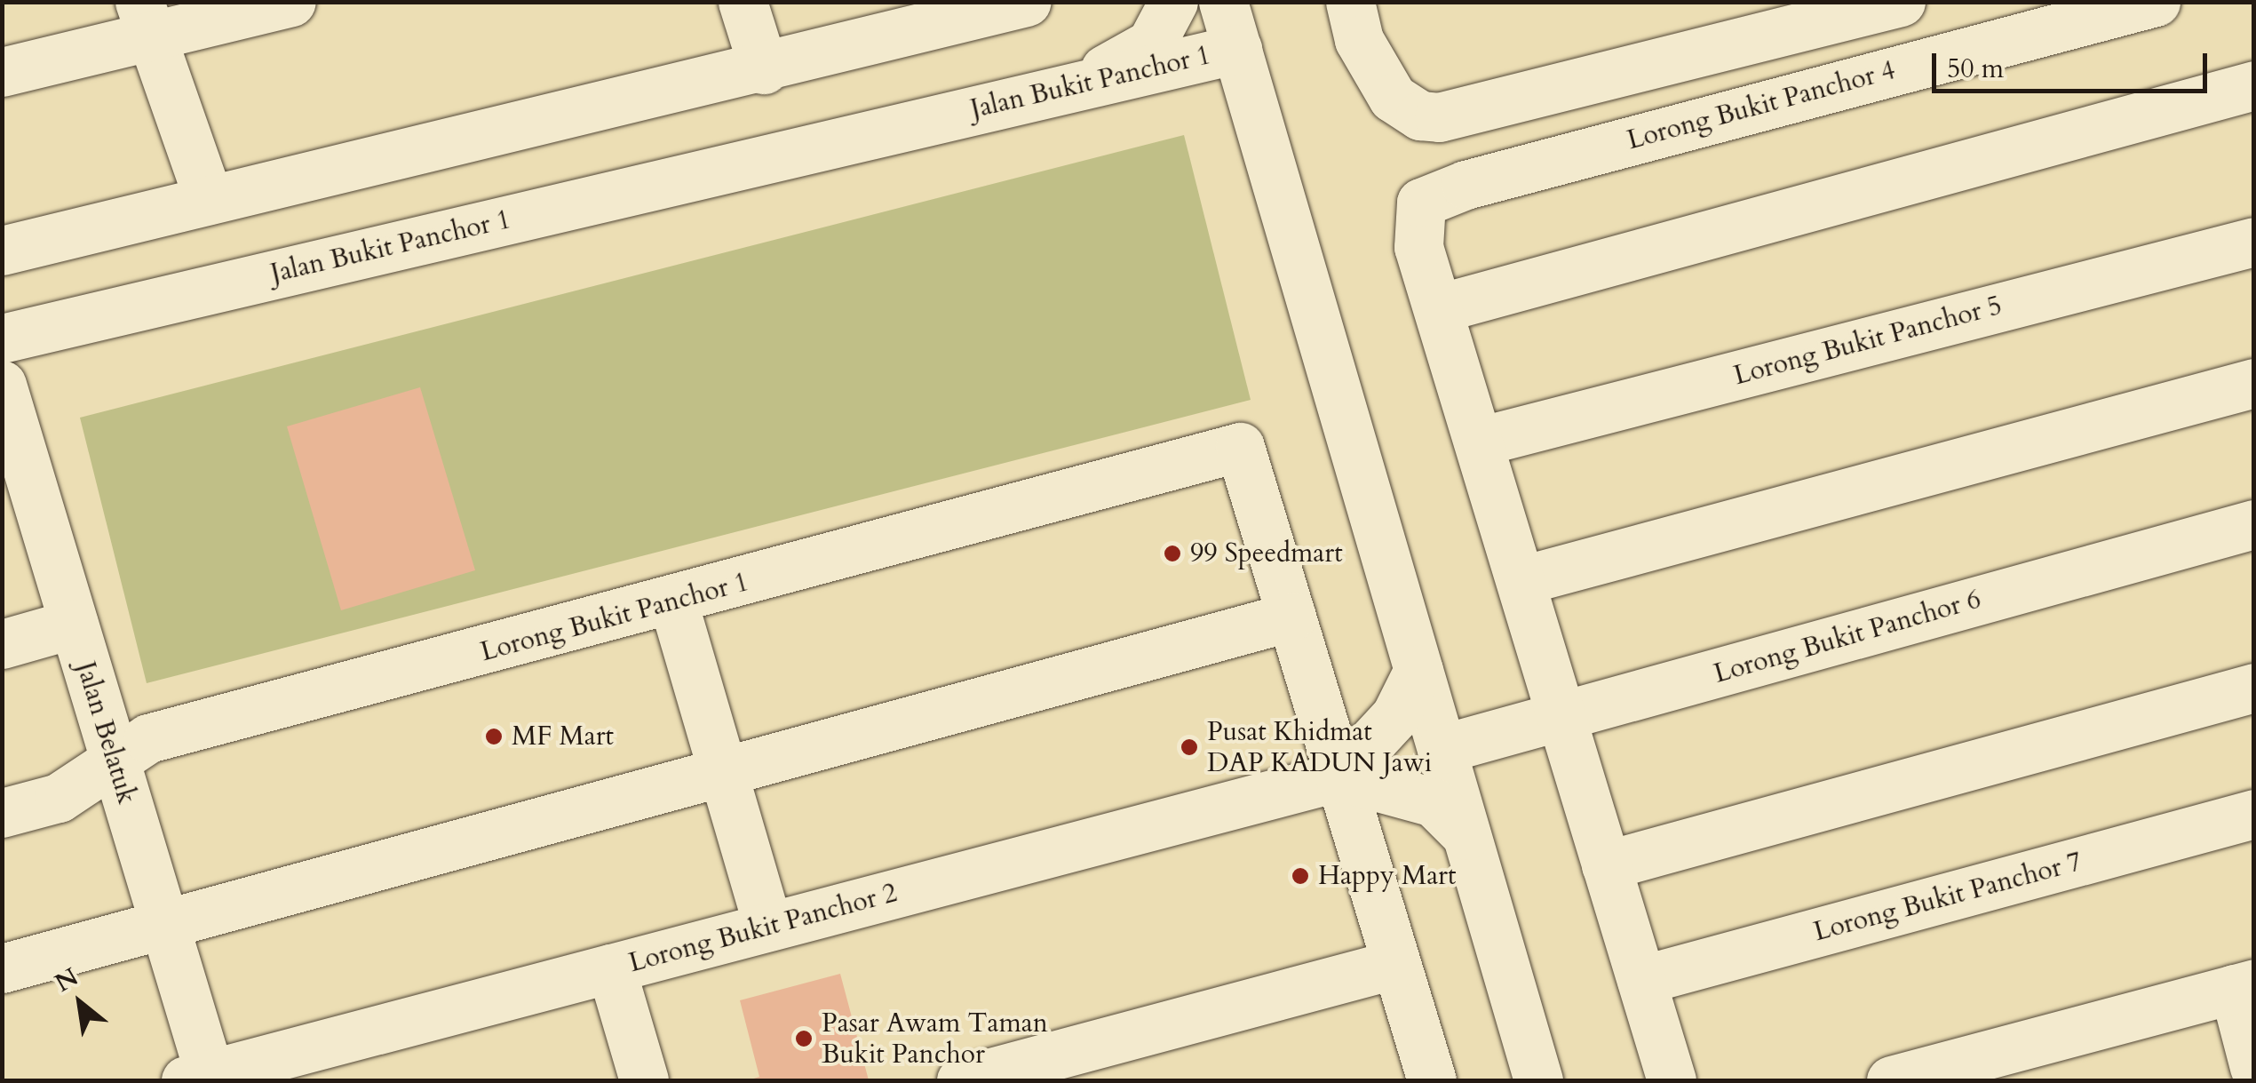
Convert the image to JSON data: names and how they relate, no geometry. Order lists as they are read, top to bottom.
{
  "streets": {
    "street": [
      "Jalan Bukit Panchor 1",
      "Lorong Bukit Panchor 4",
      "Lorong Bukit Panchor 5",
      "Lorong Bukit Panchor 1",
      "Lorong Bukit Panchor 6",
      "Jalan Belatuk",
      "Lorong Bukit Panchor 7",
      "Lorong Bukit Panchor 2"
    ]
  },
  "crossings": [
    ["Jalan Bukit Panchor 1", "Lorong Bukit Panchor 6"],
    ["Lorong Bukit Panchor 1", "Jalan Belatuk"],
    ["Jalan Belatuk", "Lorong Bukit Panchor 2"]
  ],
  "places": [
    "99 Speedmart",
    "MF Mart",
    "Pusat Khidmat DAP KADUN Jawi",
    "Happy Mart",
    "Pasar Awam Taman Bukit Panchor"
  ],
  "scale_bar": "50 m",
  "north": "top left"
}
